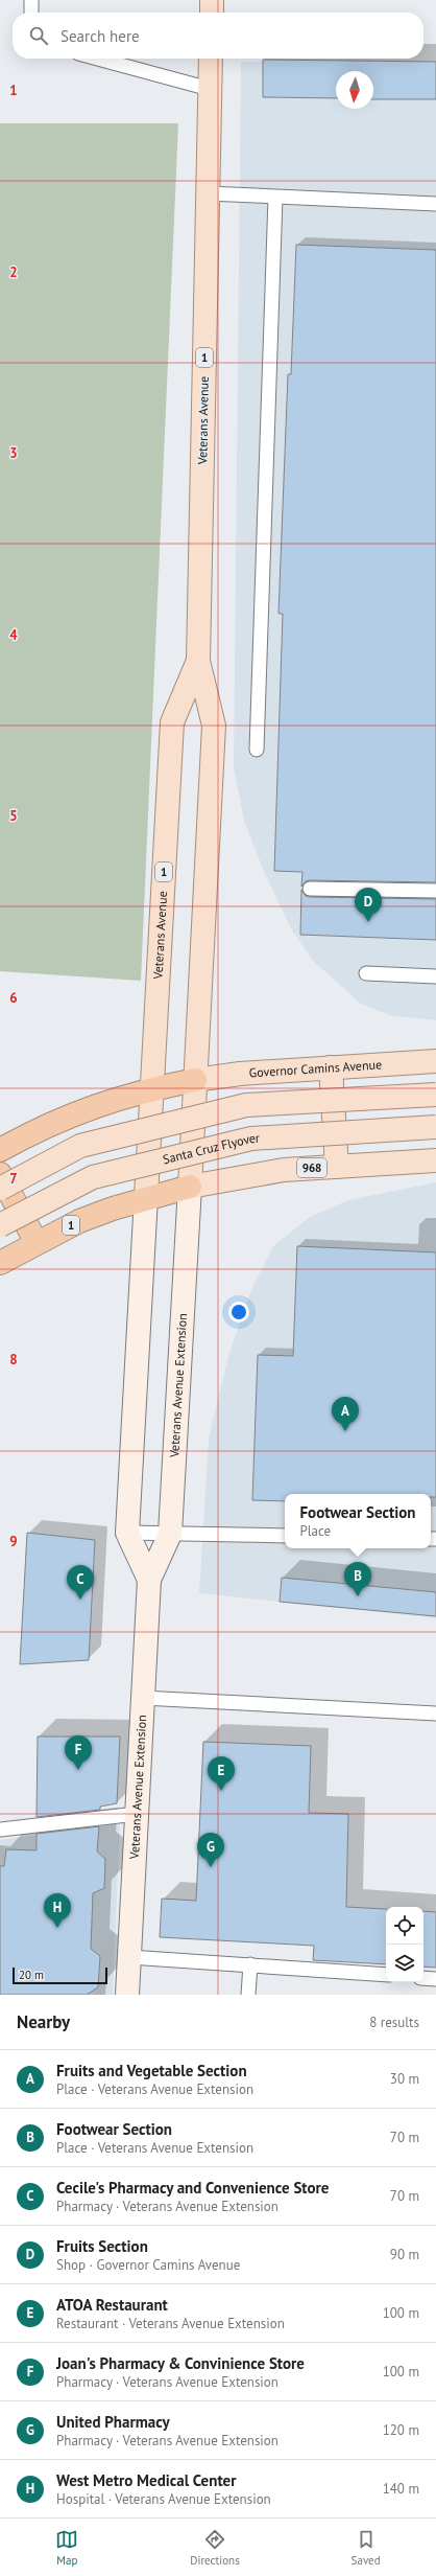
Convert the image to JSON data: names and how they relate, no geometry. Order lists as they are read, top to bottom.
{
  "streets": {
    "highway": ["1"],
    "main road": [
      "Veterans Avenue",
      "Governor Camins Avenue",
      "Santa Cruz Flyover",
      "968",
      "Veterans Avenue Extension"
    ]
  },
  "crossings": [
    ["1", "Veterans Avenue"],
    ["1", "Governor Camins Avenue"],
    ["1", "968"],
    ["1", "Veterans Avenue Extension"],
    ["Veterans Avenue", "Governor Camins Avenue"],
    ["968", "Veterans Avenue Extension"]
  ],
  "scale_bar": "20 m",
  "north": "bottom",
  "page": {
    "search": "Search here",
    "pins": [
      "D",
      "A",
      "B",
      "C",
      "F",
      "E",
      "G",
      "H"
    ],
    "popup": ["Footwear Section", "Place"],
    "scale": "20 m",
    "heading": ["Nearby", "8 results"],
    "list": [
      {
        "mark": "A",
        "name": "Fruits and Vegetable Section",
        "note": "Place · Veterans Avenue Extension",
        "value": "30 m"
      },
      {
        "mark": "B",
        "name": "Footwear Section",
        "note": "Place · Veterans Avenue Extension",
        "value": "70 m"
      },
      {
        "mark": "C",
        "name": "Cecile's Pharmacy and Convenience Store",
        "note": "Pharmacy · Veterans Avenue Extension",
        "value": "70 m"
      },
      {
        "mark": "D",
        "name": "Fruits Section",
        "note": "Shop · Governor Camins Avenue",
        "value": "90 m"
      },
      {
        "mark": "E",
        "name": "ATOA Restaurant",
        "note": "Restaurant · Veterans Avenue Extension",
        "value": "100 m"
      },
      {
        "mark": "F",
        "name": "Joan's Pharmacy & Convinience Store",
        "note": "Pharmacy · Veterans Avenue Extension",
        "value": "100 m"
      },
      {
        "mark": "G",
        "name": "United Pharmacy",
        "note": "Pharmacy · Veterans Avenue Extension",
        "value": "120 m"
      },
      {
        "mark": "H",
        "name": "West Metro Medical Center",
        "note": "Hospital · Veterans Avenue Extension",
        "value": "140 m"
      }
    ],
    "nav": ["Map", "Directions", "Saved"]
  },
  "grid": {
    "rows": [
      "1",
      "2",
      "3",
      "4",
      "5",
      "6",
      "7",
      "8",
      "9"
    ]
  }
}
